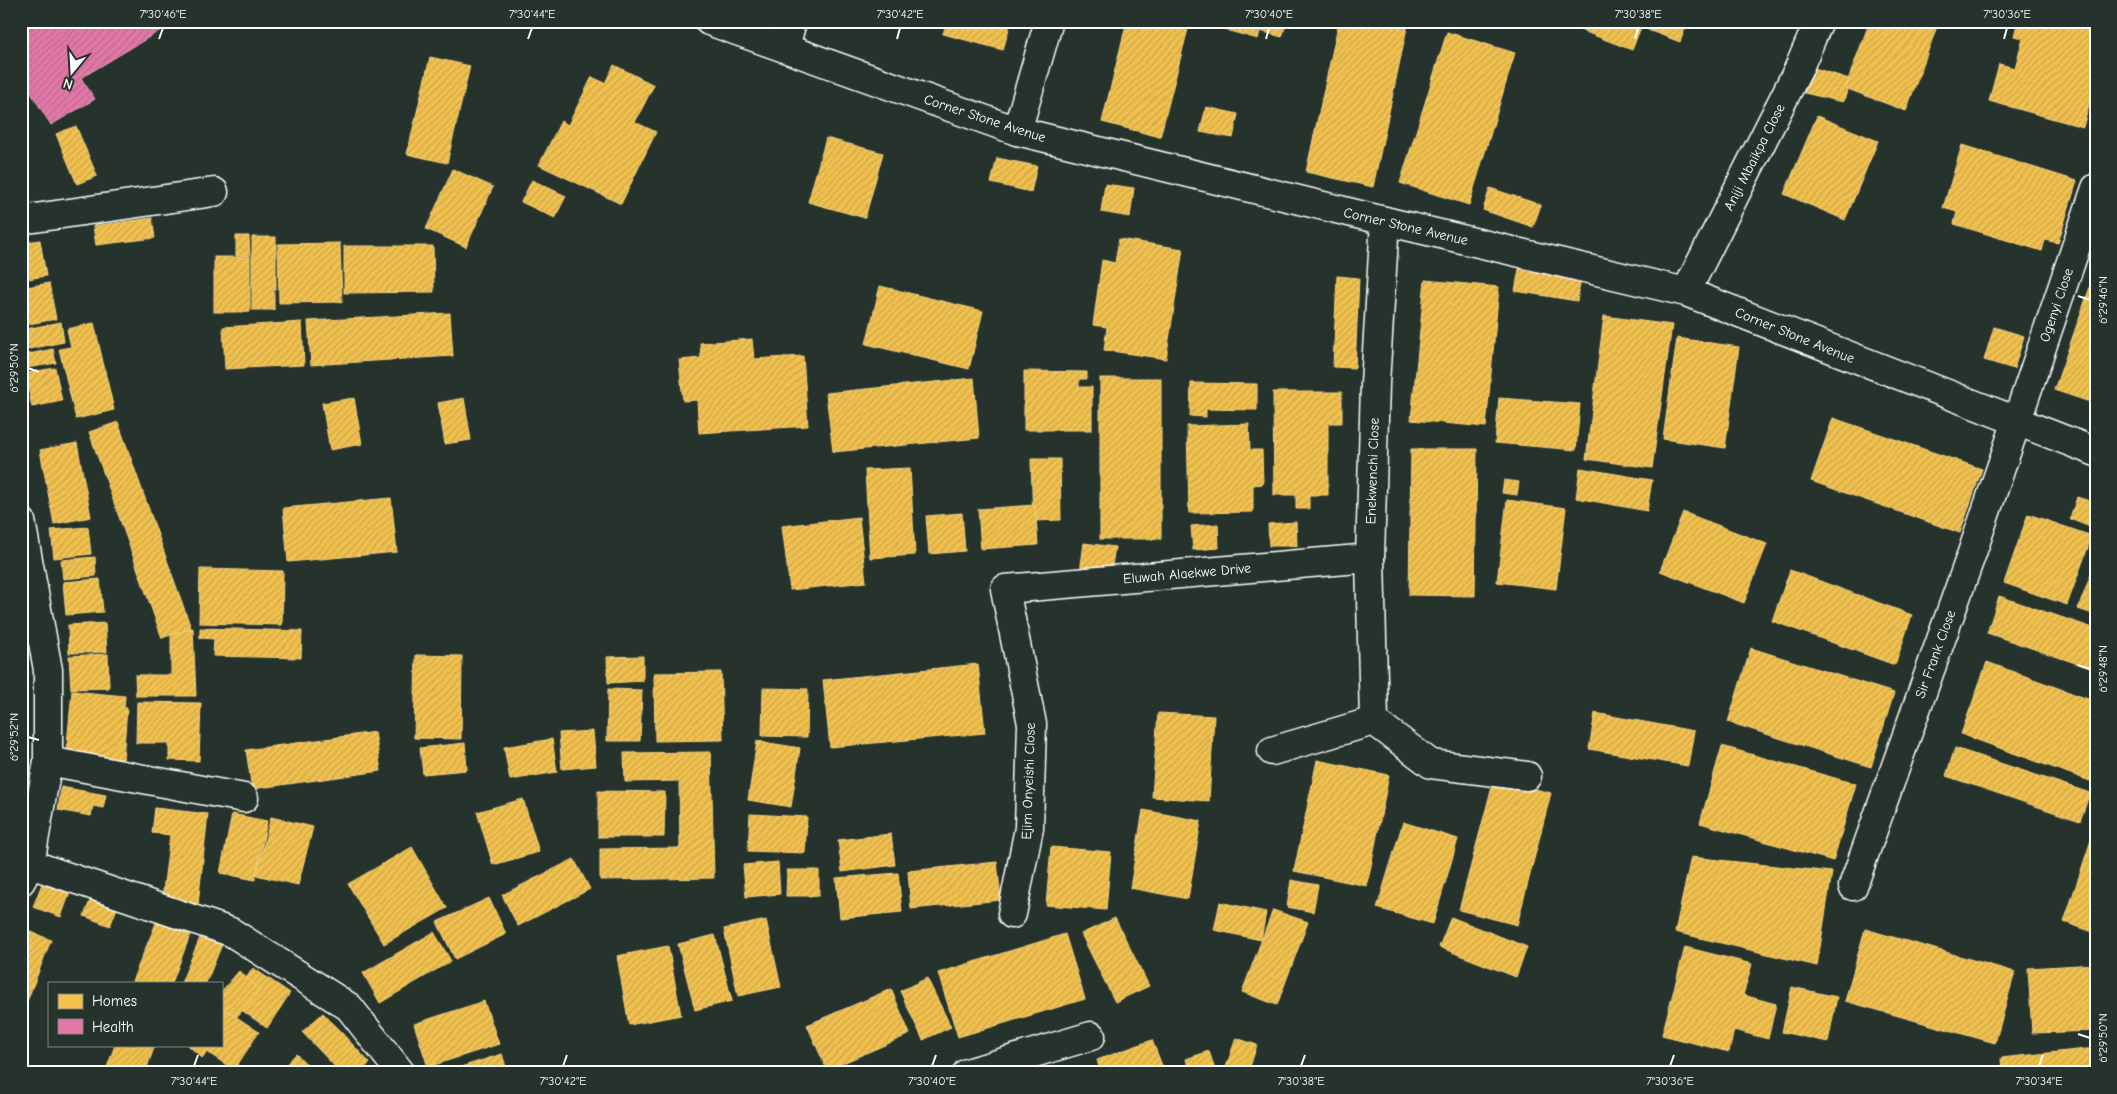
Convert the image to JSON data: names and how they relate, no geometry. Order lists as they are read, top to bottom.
{
  "streets": {
    "street": [
      "Corner Stone Avenue",
      "Aniji Mbaikpa Close",
      "Ogenyi Close",
      "Enekwenchi Close",
      "Eluwah Alaekwe Drive",
      "Sir Frank Close",
      "Ejim Onyeishi Close"
    ]
  },
  "crossings": [
    ["Corner Stone Avenue", "Aniji Mbaikpa Close"],
    ["Corner Stone Avenue", "Ogenyi Close"],
    ["Corner Stone Avenue", "Enekwenchi Close"],
    ["Corner Stone Avenue", "Sir Frank Close"],
    ["Ogenyi Close", "Sir Frank Close"],
    ["Enekwenchi Close", "Eluwah Alaekwe Drive"],
    ["Eluwah Alaekwe Drive", "Ejim Onyeishi Close"]
  ],
  "legend": ["Homes", "Health"],
  "north": "bottom",
  "coordinates": [
    "7°30'46\"E",
    "7°30'44\"E",
    "7°30'42\"E",
    "7°30'40\"E",
    "7°30'38\"E",
    "7°30'36\"E",
    "6°29'46\"N",
    "6°29'50\"N",
    "6°29'48\"N",
    "6°29'52\"N",
    "7°30'34\"E"
  ]
}
